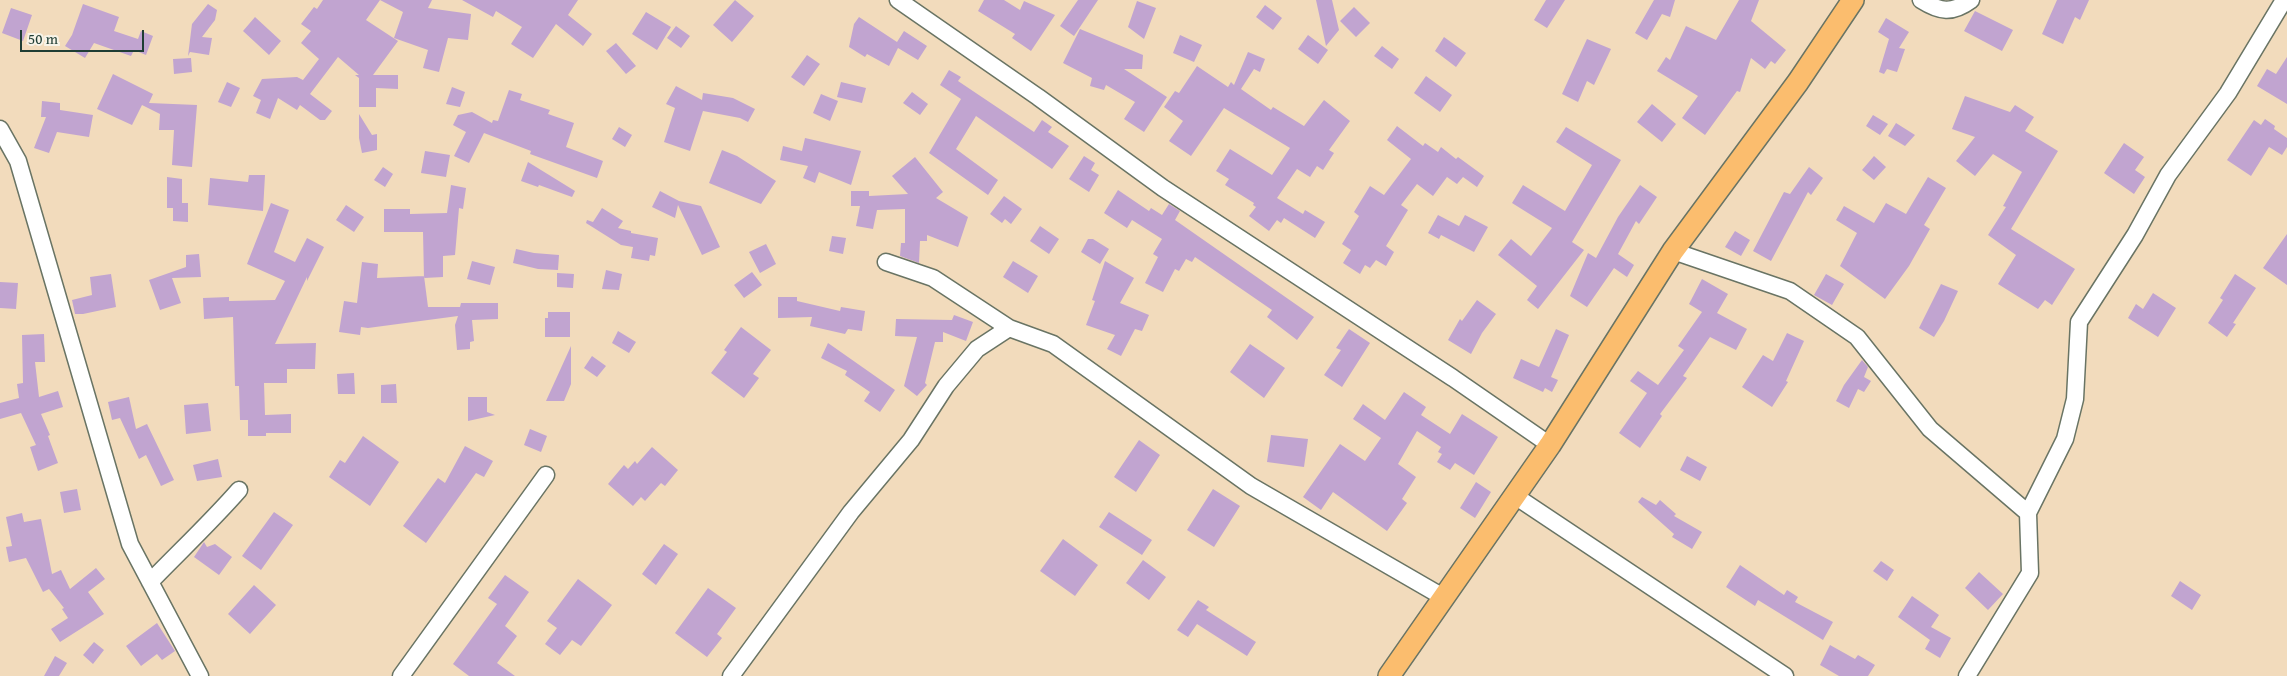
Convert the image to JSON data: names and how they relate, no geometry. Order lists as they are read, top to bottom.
{
  "scale_bar": "50 m"
}
